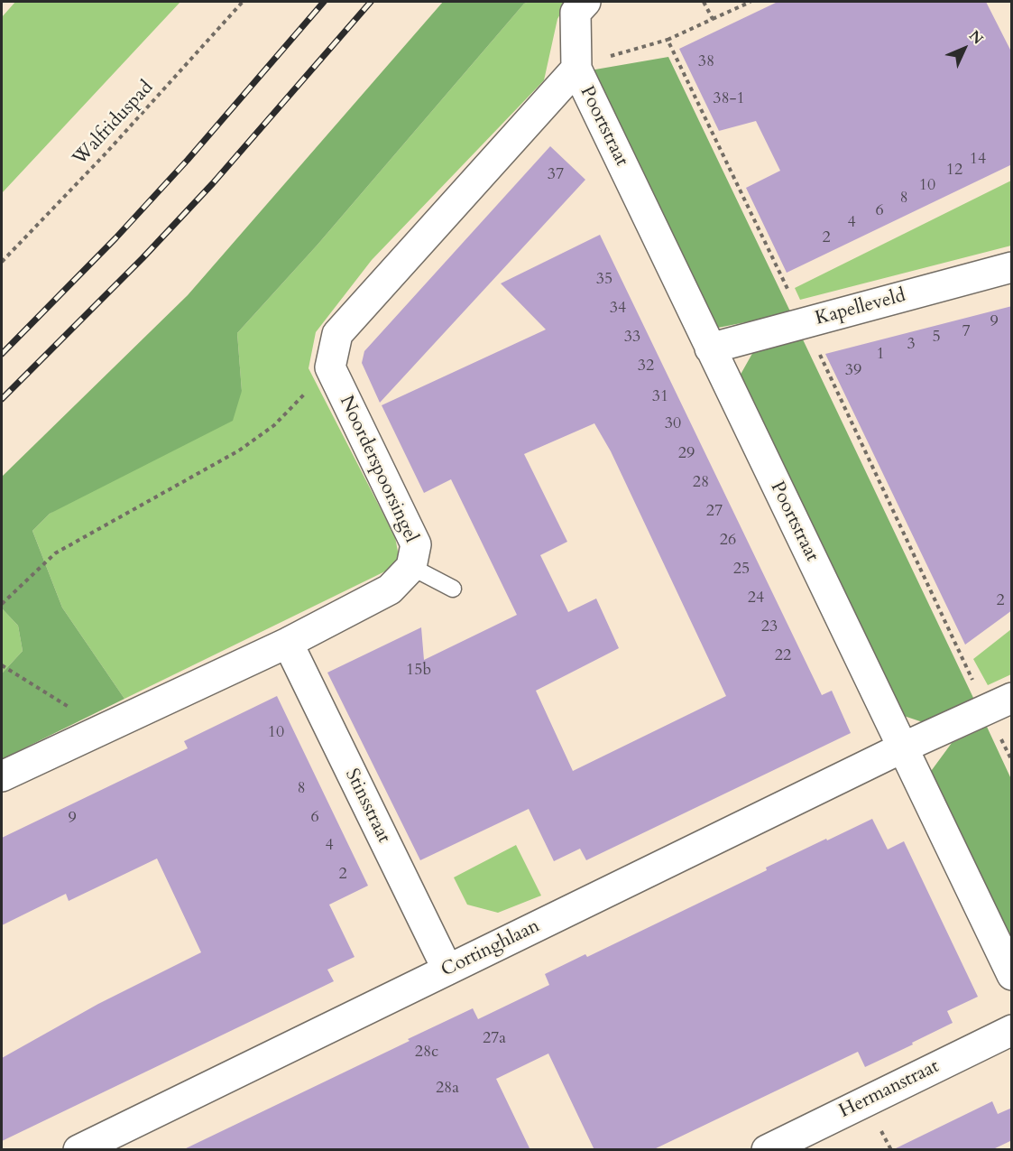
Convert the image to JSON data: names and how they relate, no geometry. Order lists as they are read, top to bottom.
{
  "streets": {
    "street": [
      "Poortstraat",
      "Kapelleveld",
      "Noorderspoorsingel",
      "Stinsstraat",
      "Cortinghlaan",
      "Hermanstraat"
    ],
    "path": ["Walfriduspad"]
  },
  "crossings": [
    ["Poortstraat", "Kapelleveld"],
    ["Poortstraat", "Cortinghlaan"],
    ["Noorderspoorsingel", "Stinsstraat"],
    ["Stinsstraat", "Cortinghlaan"]
  ],
  "house_numbers": [
    "38",
    "38-1",
    "14",
    "12",
    "37",
    "10",
    "8",
    "6",
    "4",
    "2",
    "35",
    "34",
    "9",
    "7",
    "33",
    "5",
    "3",
    "1",
    "32",
    "39",
    "31",
    "30",
    "29",
    "28",
    "27",
    "26",
    "25",
    "24",
    "2",
    "23",
    "22",
    "15b",
    "10",
    "8",
    "6",
    "9",
    "4",
    "2",
    "27a",
    "28c",
    "28a"
  ],
  "north": "top right"
}
